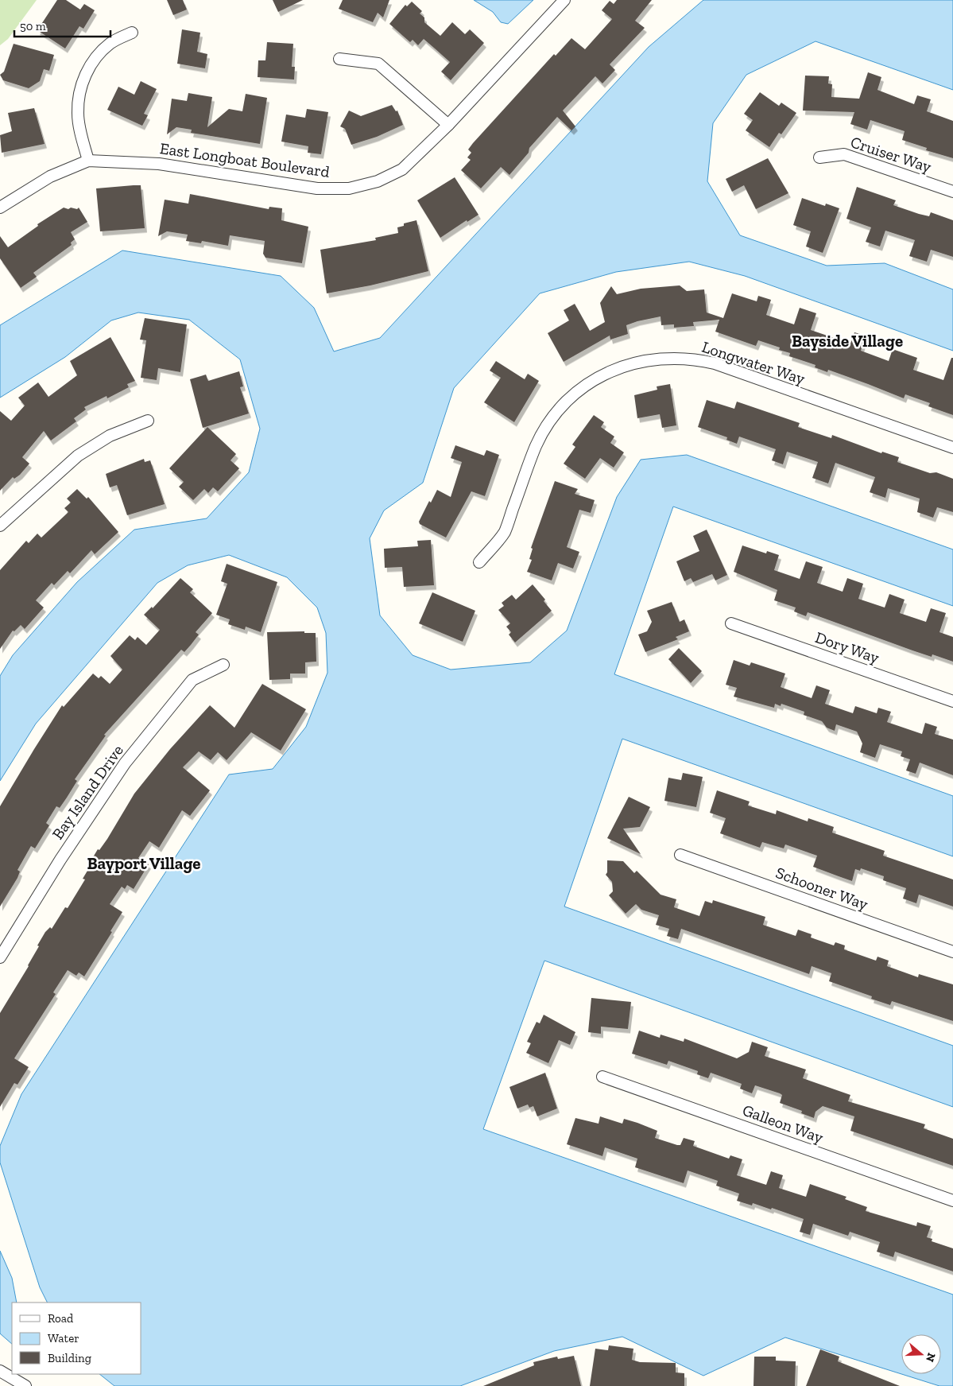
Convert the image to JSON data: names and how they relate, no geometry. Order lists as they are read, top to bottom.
{
  "streets": {
    "street": [
      "Cruiser Way",
      "East Longboat Boulevard",
      "Longwater Way",
      "Dory Way",
      "Bay Island Drive",
      "Schooner Way",
      "Galleon Way"
    ]
  },
  "districts": ["Bayside Village", "Bayport Village"],
  "legend": ["Road", "Water", "Building"],
  "scale_bar": "50 m",
  "north": "right"
}
